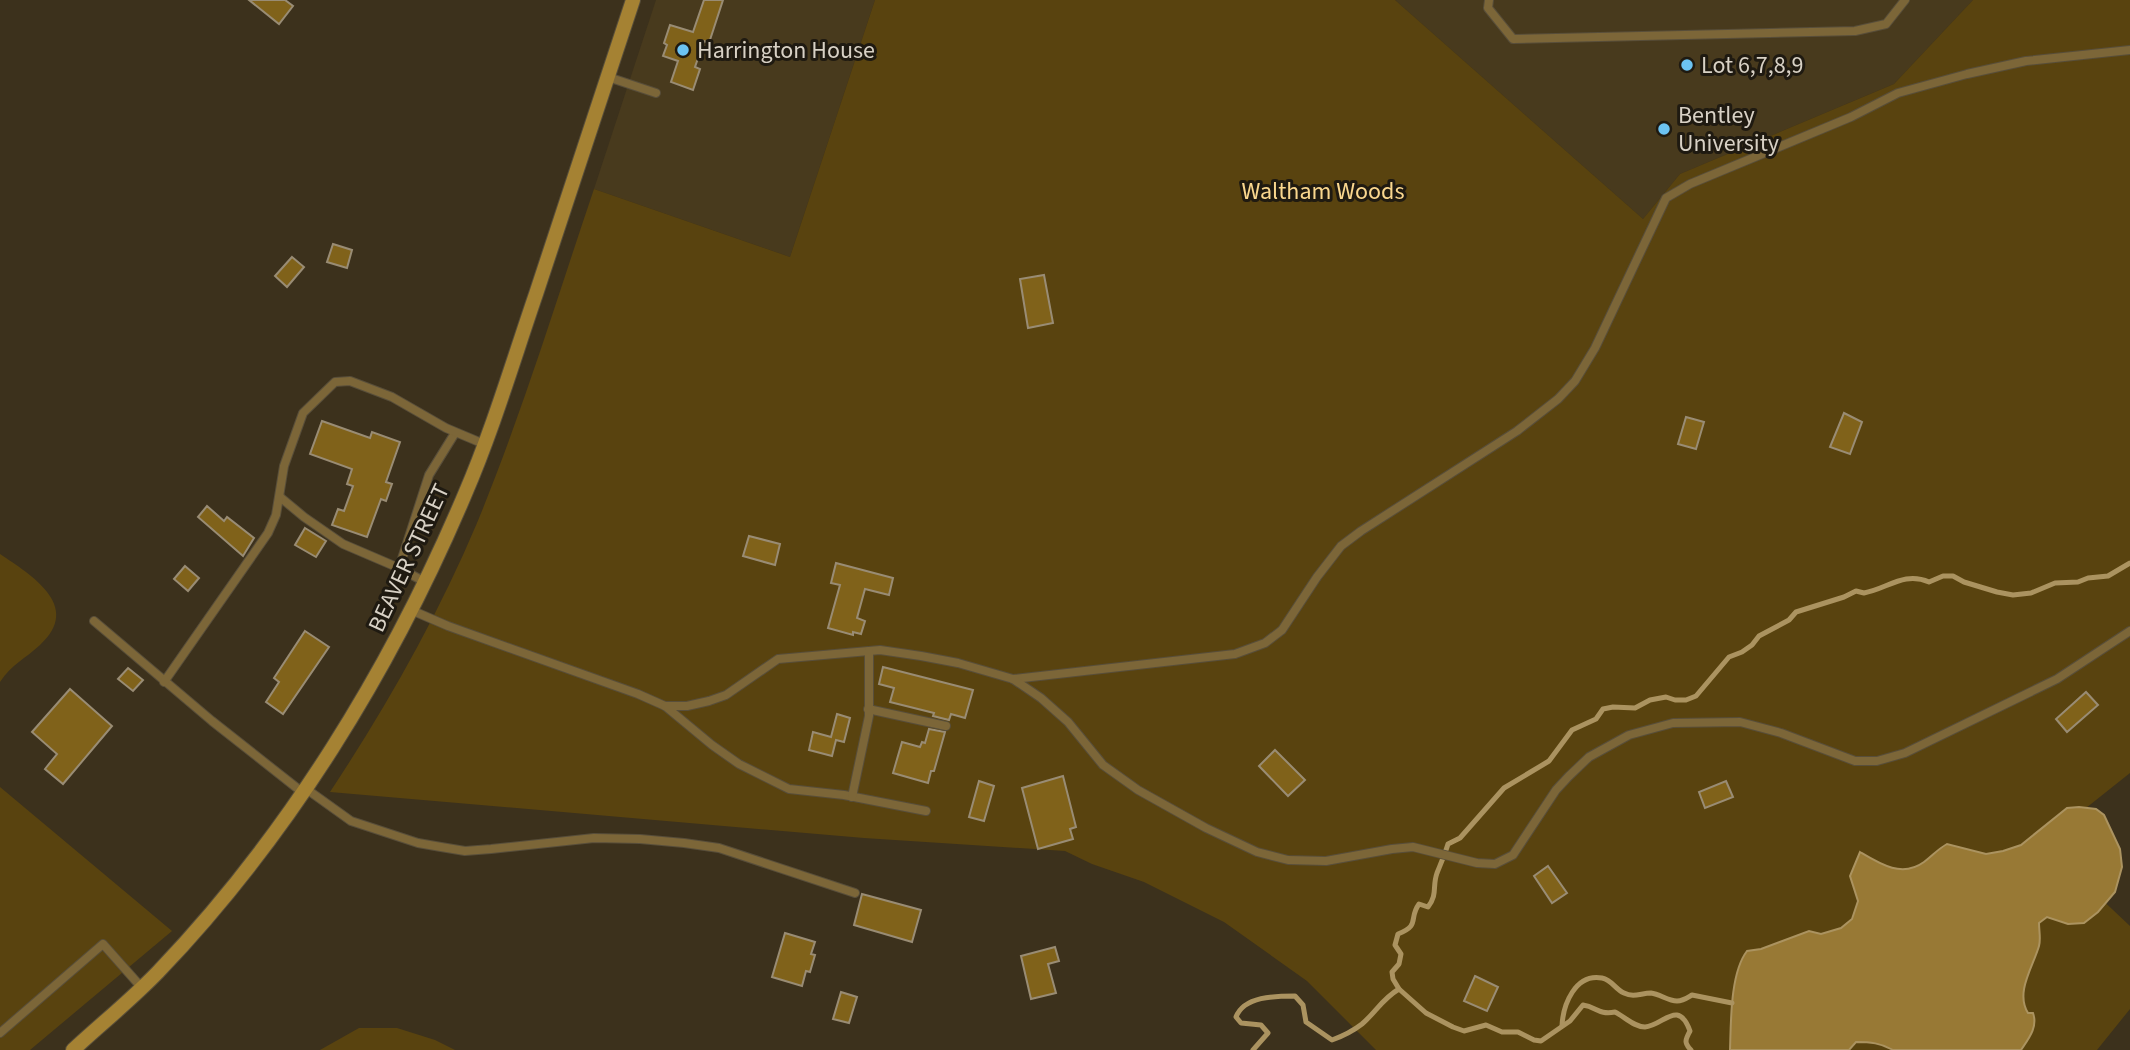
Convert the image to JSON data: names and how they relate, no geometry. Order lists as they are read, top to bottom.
{
  "streets": {
    "main road": ["BEAVER STREET"]
  },
  "parks": ["Waltham Woods"],
  "places": ["Harrington House", "Lot 6,7,8,9", "Bentley University"]
}
